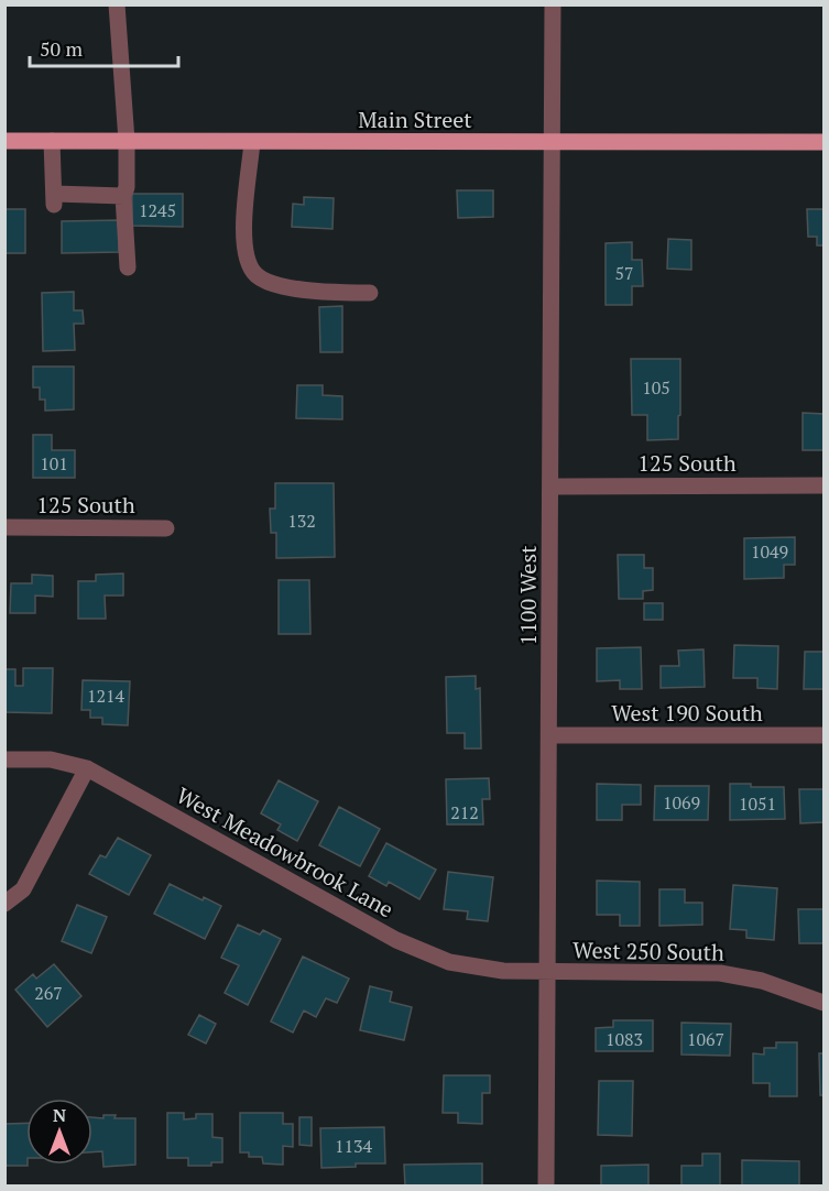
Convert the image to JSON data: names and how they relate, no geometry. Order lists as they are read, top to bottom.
{
  "streets": {
    "main road": ["Main Street"],
    "street": [
      "125 South",
      "1100 West",
      "West 190 South",
      "West Meadowbrook Lane",
      "West 250 South"
    ]
  },
  "crossings": [
    ["Main Street", "1100 West"],
    ["125 South", "1100 West"],
    ["1100 West", "West 190 South"],
    ["1100 West", "West Meadowbrook Lane"],
    ["1100 West", "West 250 South"],
    ["West Meadowbrook Lane", "West 250 South"]
  ],
  "house_numbers": [
    "1245",
    "57",
    "105",
    "101",
    "132",
    "1049",
    "1214",
    "1069",
    "1051",
    "212",
    "267",
    "1083",
    "1067",
    "1134"
  ],
  "scale_bar": "50 m",
  "north": "top"
}
